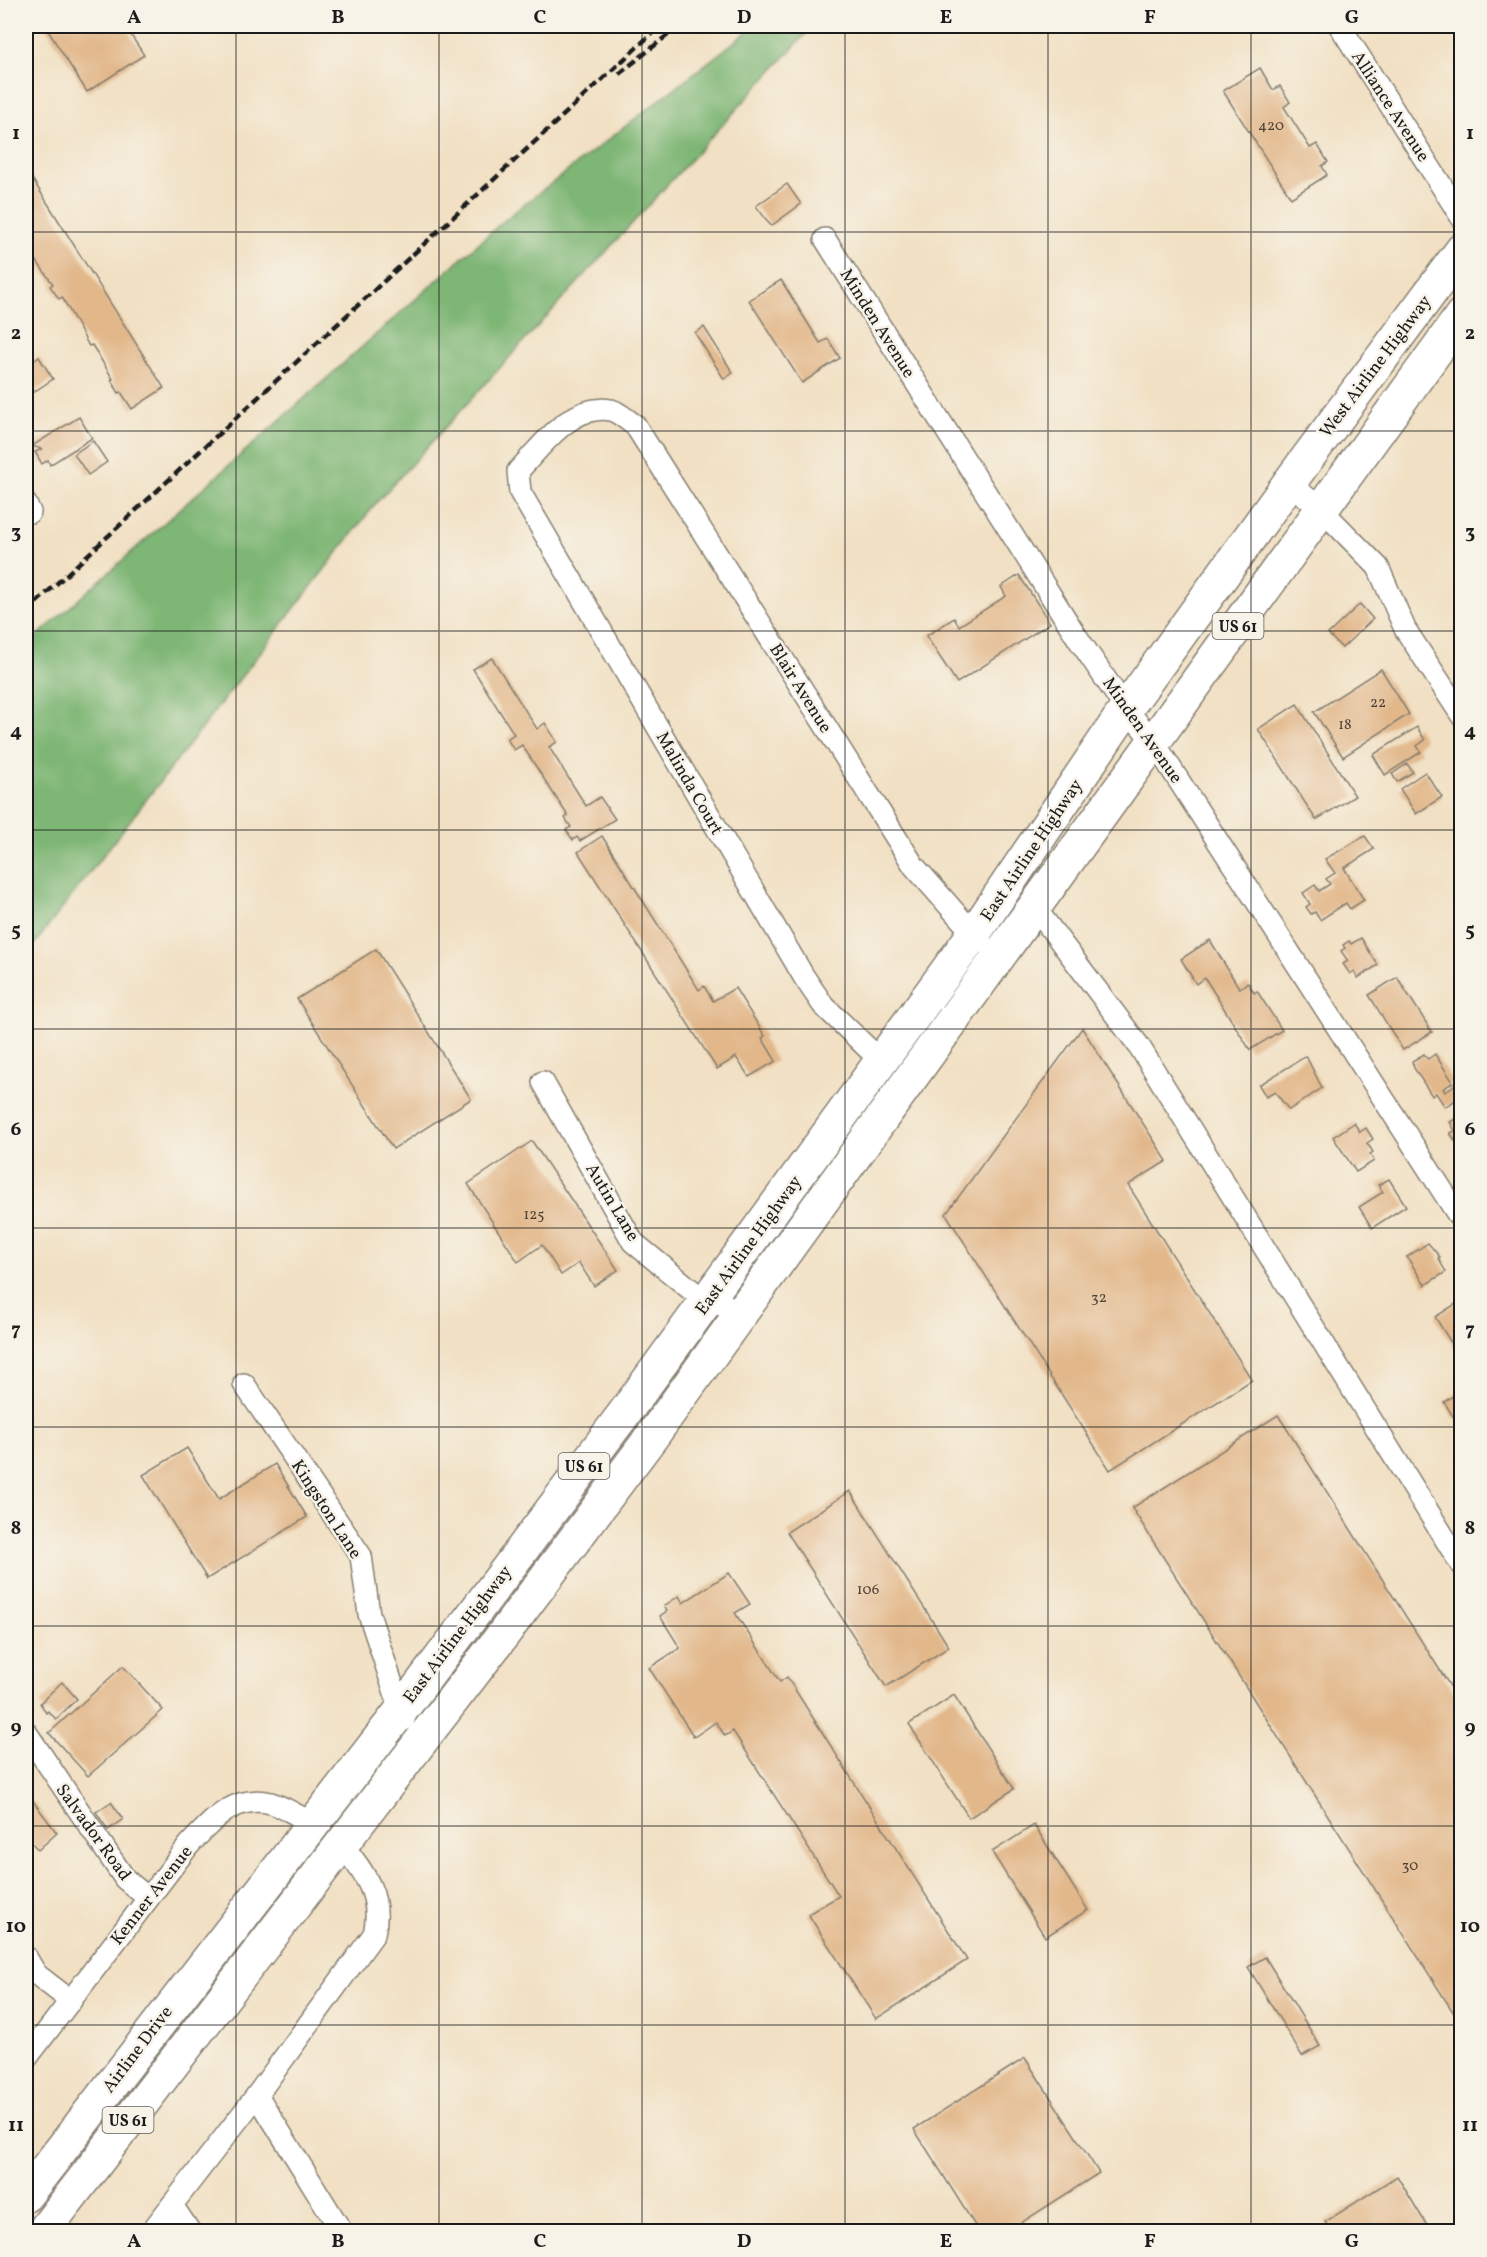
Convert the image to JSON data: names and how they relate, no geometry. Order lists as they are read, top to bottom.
{
  "streets": {
    "highway": [
      "West Airline Highway",
      "US 61",
      "East Airline Highway",
      "Airline Drive"
    ],
    "street": [
      "Alliance Avenue",
      "Minden Avenue",
      "Blair Avenue",
      "Malinda Court",
      "Autin Lane",
      "Kingston Lane",
      "Salvador Road",
      "Kenner Avenue"
    ]
  },
  "crossings": [
    ["Minden Avenue", "East Airline Highway"],
    ["West Airline Highway", "East Airline Highway"],
    ["US 61", "East Airline Highway"],
    ["Blair Avenue", "Malinda Court"],
    ["Blair Avenue", "East Airline Highway"],
    ["Malinda Court", "East Airline Highway"],
    ["East Airline Highway", "Autin Lane"],
    ["East Airline Highway", "Kingston Lane"],
    ["East Airline Highway", "Kenner Avenue"],
    ["East Airline Highway", "Airline Drive"],
    ["Salvador Road", "Kenner Avenue"]
  ],
  "house_numbers": [
    "420",
    "22",
    "18",
    "125",
    "32",
    "106",
    "30"
  ],
  "grid": {
    "columns": [
      "A",
      "B",
      "C",
      "D",
      "E",
      "F",
      "G"
    ],
    "rows": [
      "1",
      "2",
      "3",
      "4",
      "5",
      "6",
      "7",
      "8",
      "9",
      "10",
      "11"
    ]
  }
}
